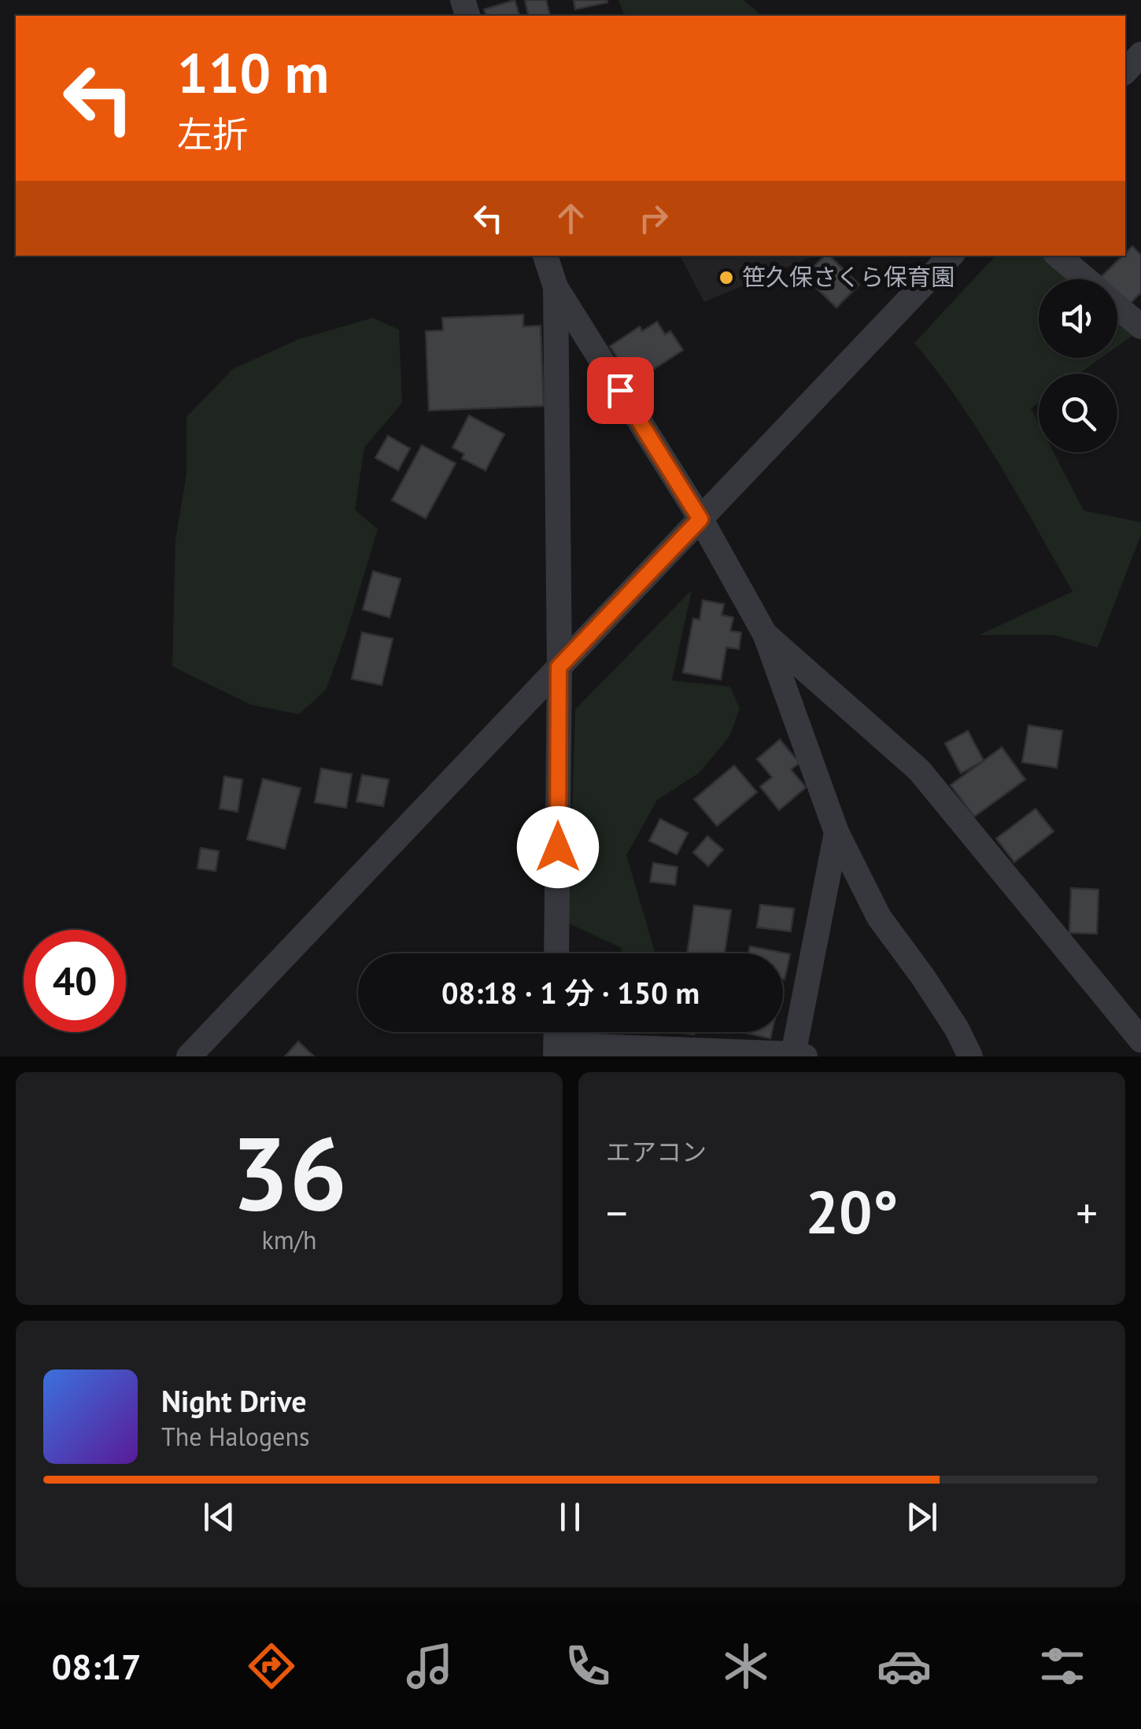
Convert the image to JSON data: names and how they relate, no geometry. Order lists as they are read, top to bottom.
{
  "places": ["笹久保さくら保育園"],
  "page": {
    "turn": ["110 m", "左折"],
    "limit": "40",
    "trip": "08:18 · 1 分 · 150 m",
    "tile": [
      ["36", "km/h"],
      "エアコン"
    ],
    "heat": ["−", "20°", "+"],
    "song": ["Night Drive", "The Halogens"],
    "tabs": "08:17"
  }
}
